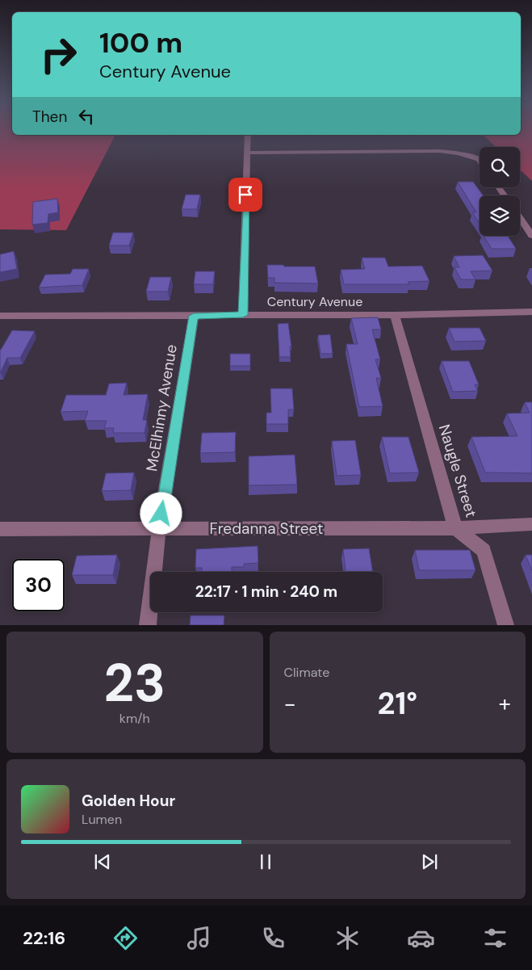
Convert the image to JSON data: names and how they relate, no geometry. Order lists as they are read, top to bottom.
{
  "streets": {
    "street": [
      "Century Avenue",
      "McElhinny Avenue",
      "Naugle Street",
      "Fredanna Street"
    ]
  },
  "crossings": [
    ["Century Avenue", "McElhinny Avenue"],
    ["Century Avenue", "Naugle Street"],
    ["McElhinny Avenue", "Fredanna Street"],
    ["Naugle Street", "Fredanna Street"]
  ],
  "page": {
    "turn": ["100 m", "Century Avenue"],
    "then": "Then",
    "limit": "30",
    "trip": "22:17 · 1 min · 240 m",
    "tile": [
      ["23", "km/h"],
      "Climate"
    ],
    "heat": ["−", "21°", "+"],
    "song": ["Golden Hour", "Lumen"],
    "tabs": "22:16"
  }
}
